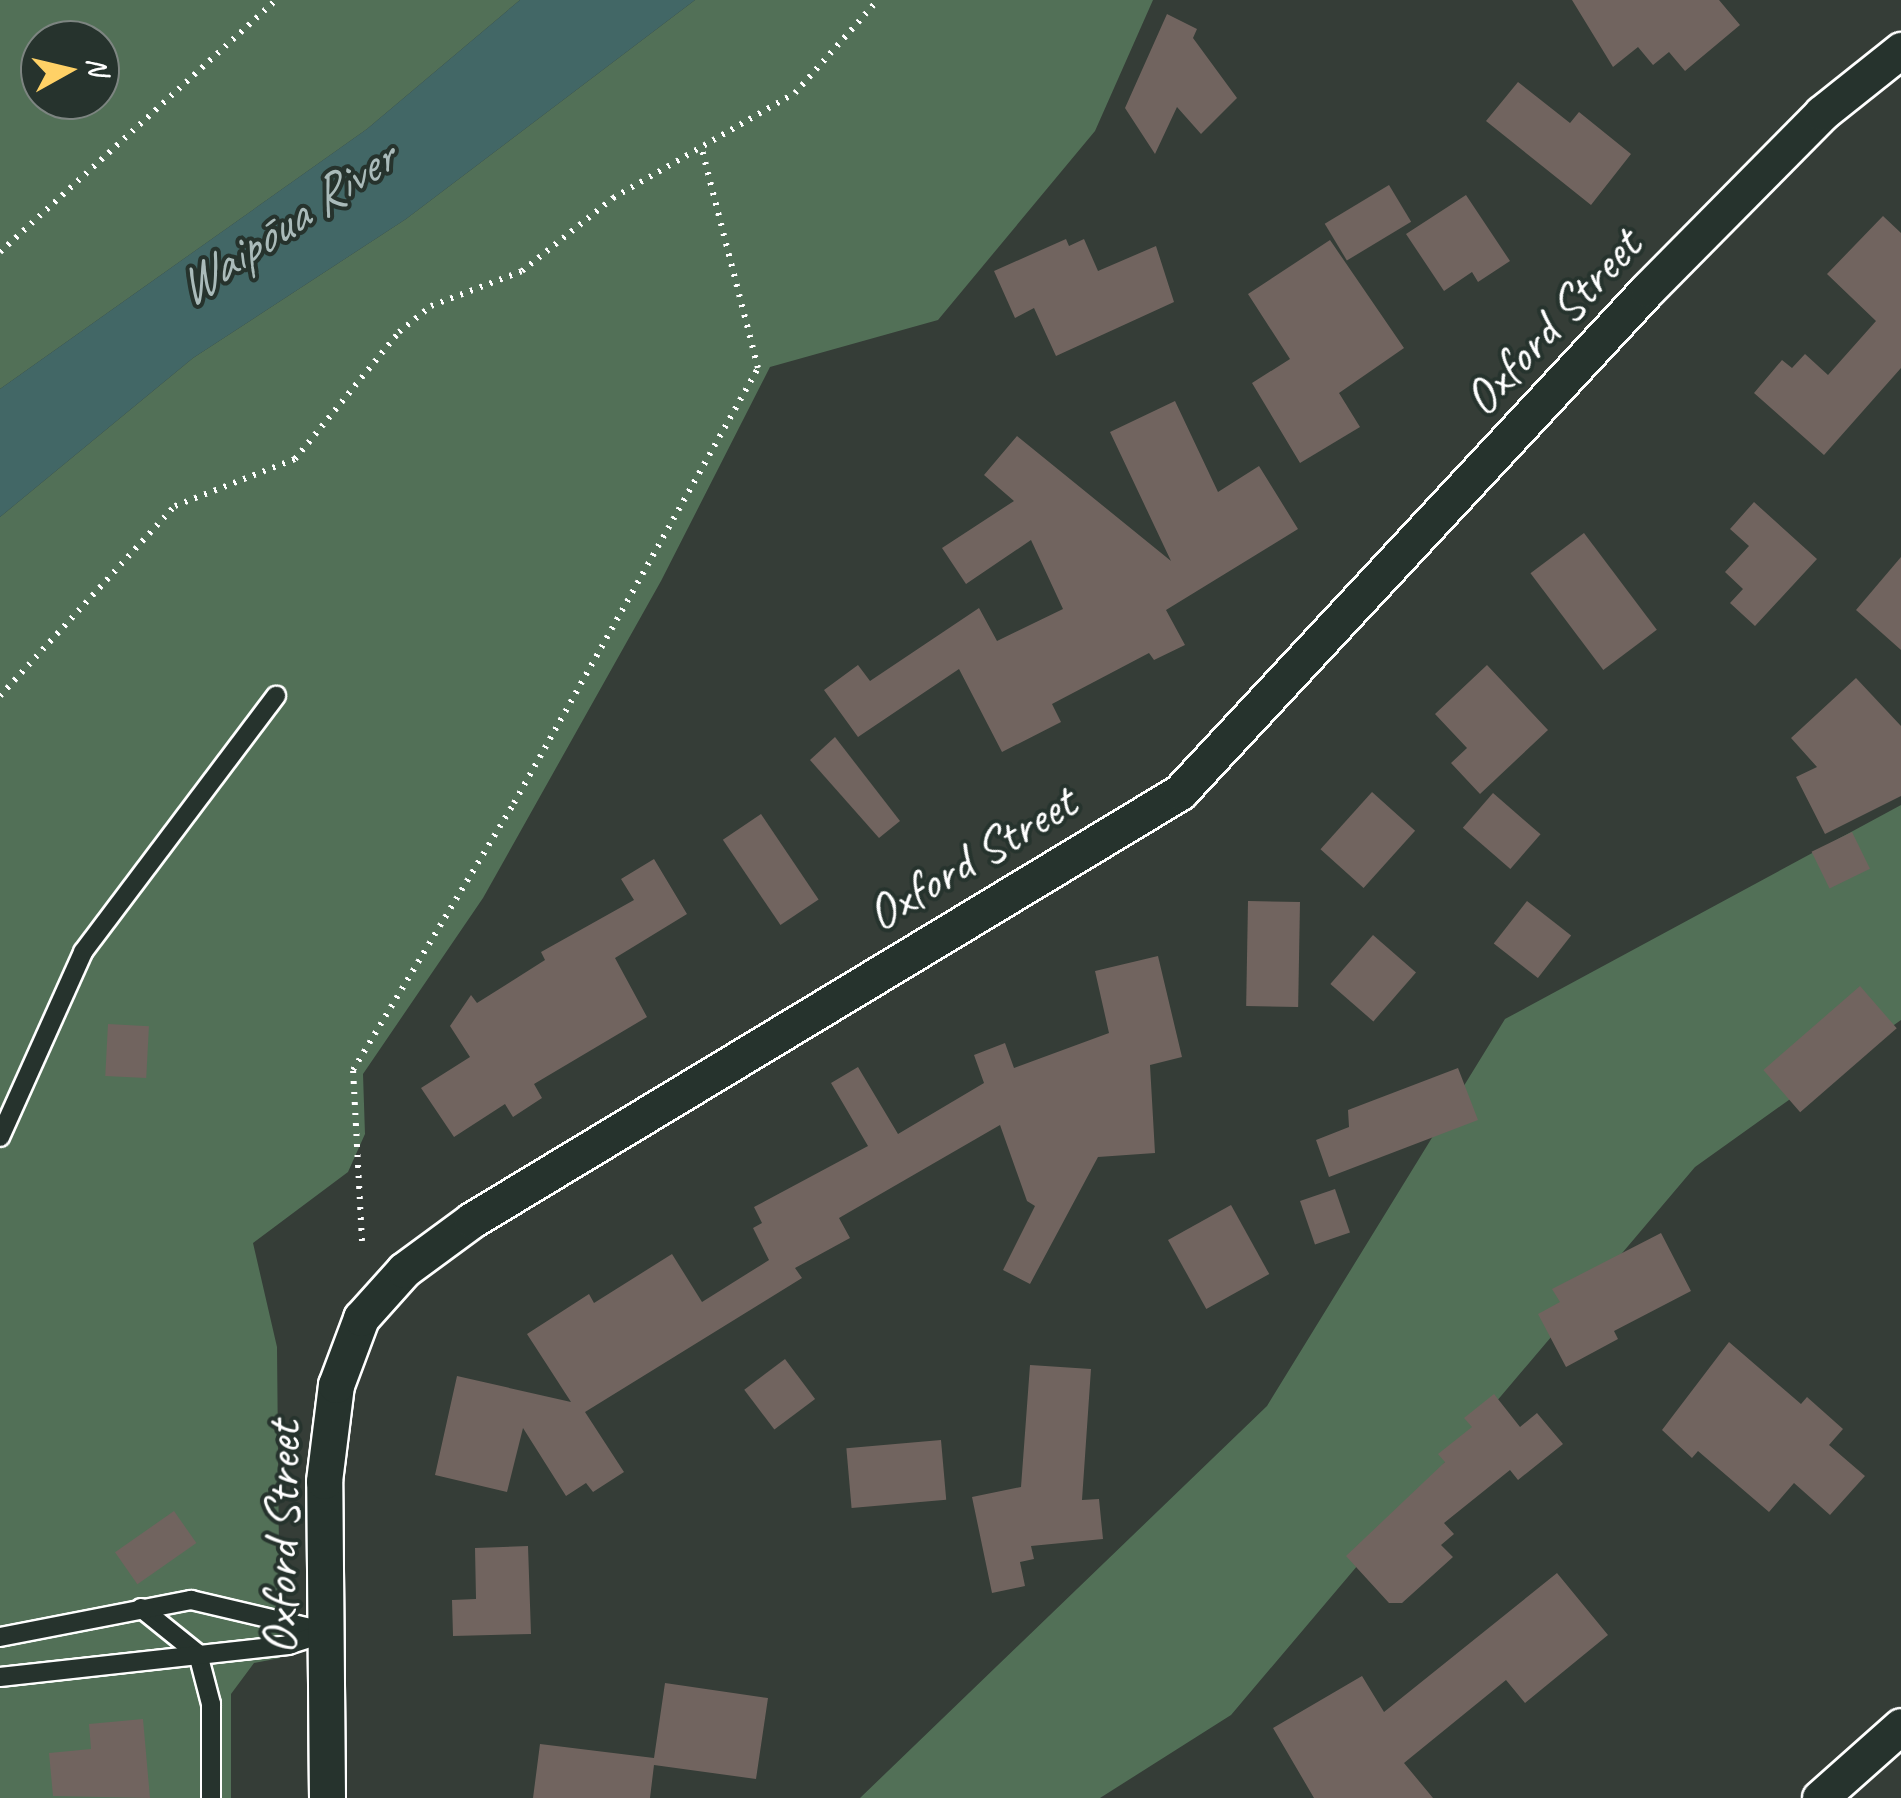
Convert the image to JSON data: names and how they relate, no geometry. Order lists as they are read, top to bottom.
{
  "streets": {
    "street": ["Oxford Street"]
  },
  "water": ["Waipōua River"],
  "north": "right"
}
